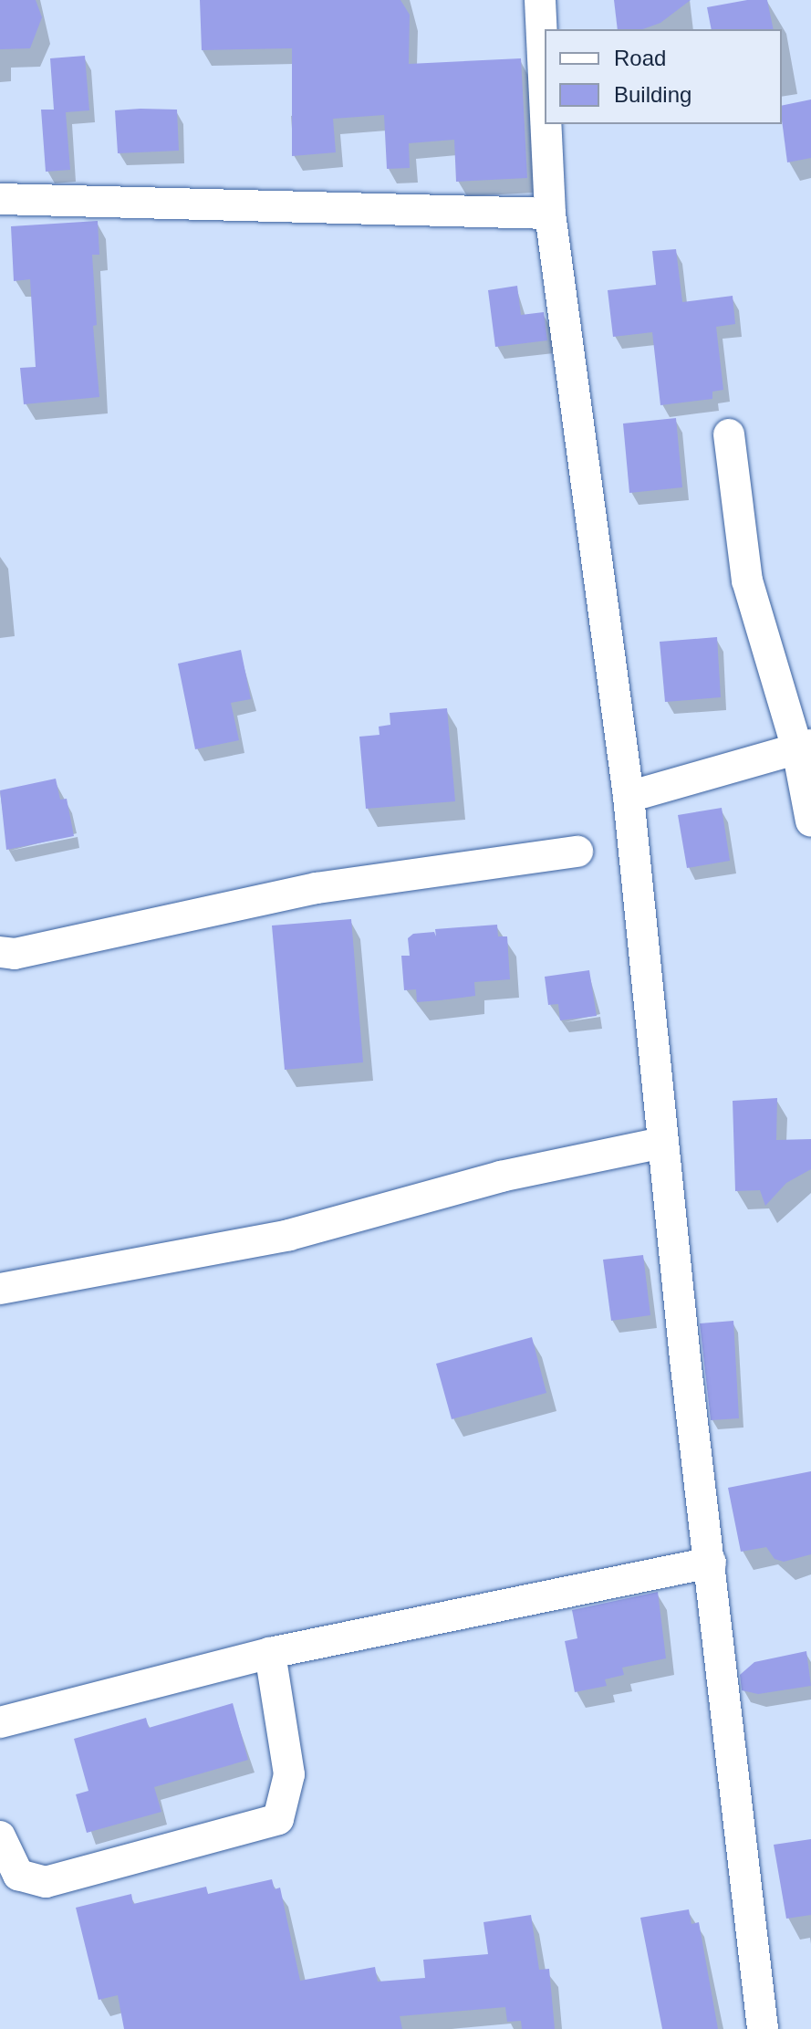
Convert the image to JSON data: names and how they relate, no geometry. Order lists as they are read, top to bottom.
{
  "legend": ["Road", "Building"]
}
